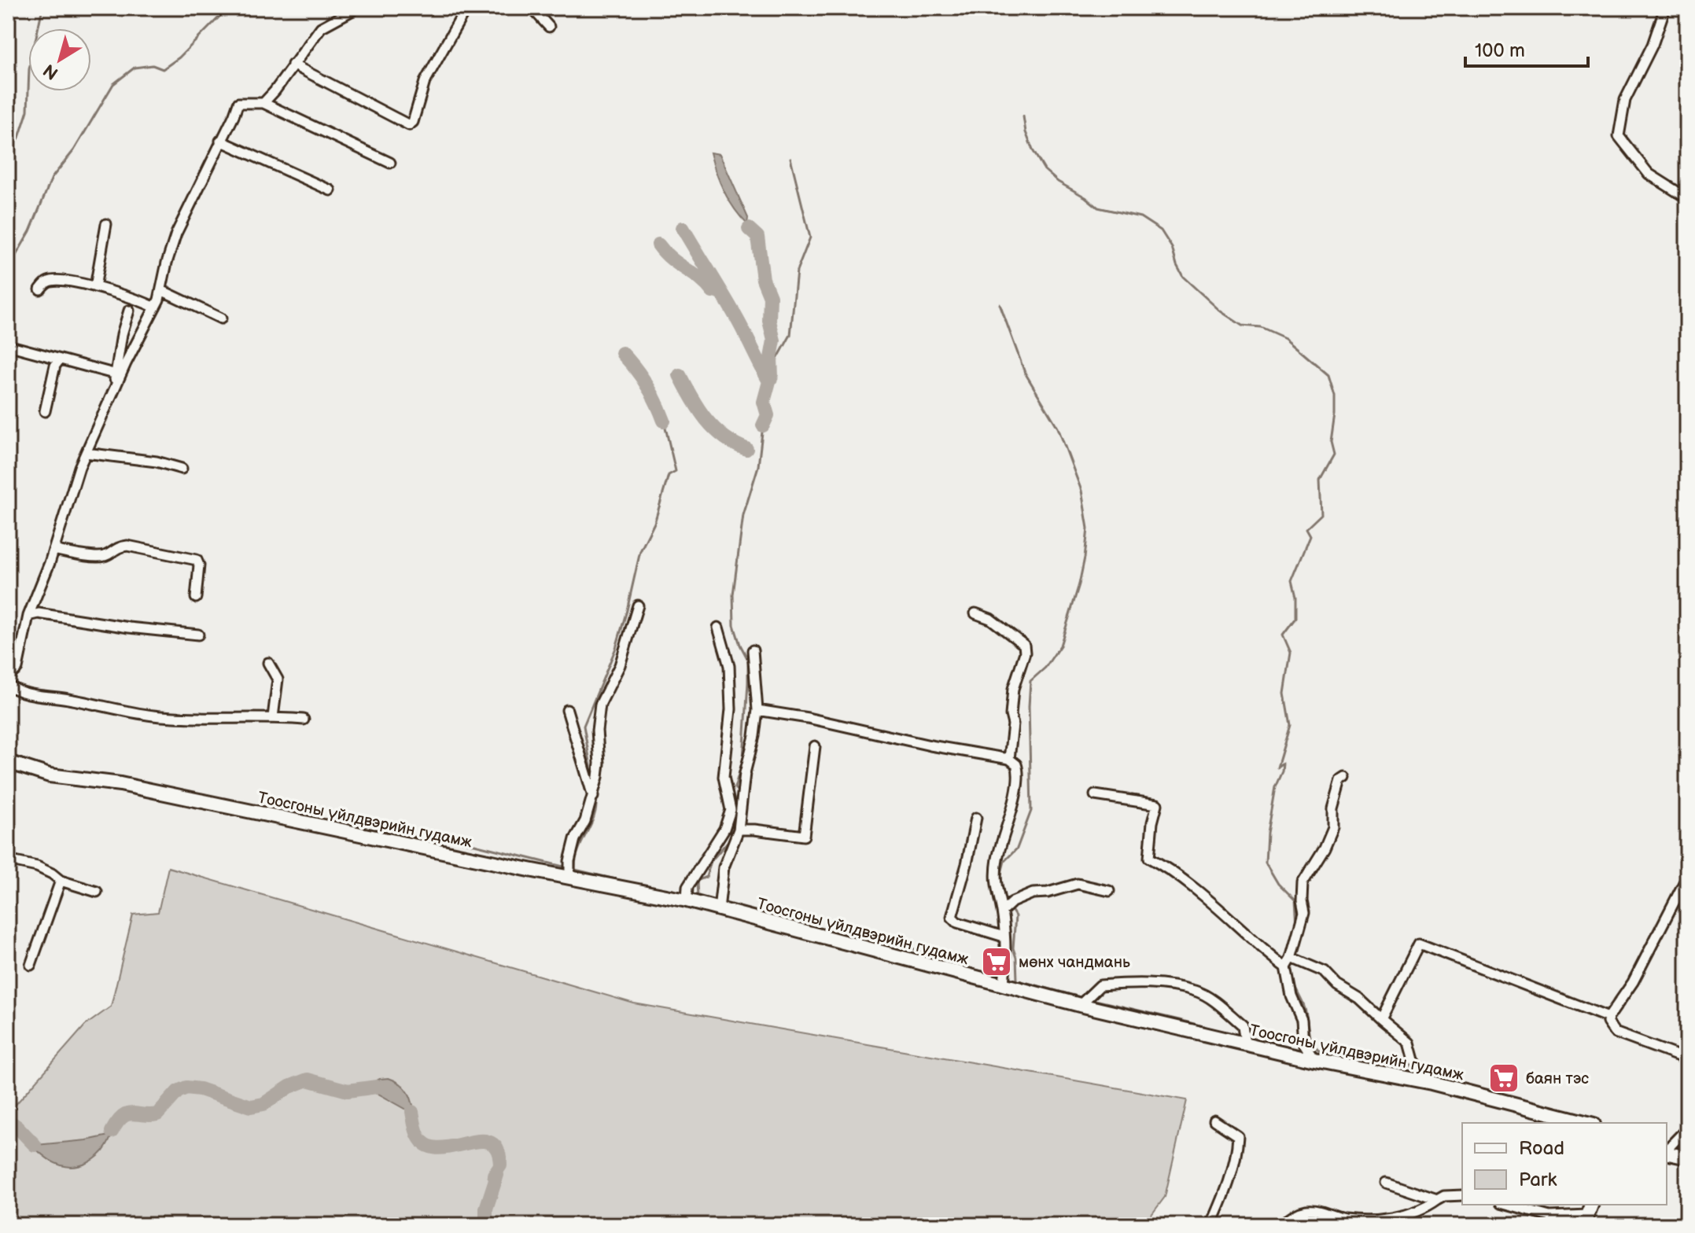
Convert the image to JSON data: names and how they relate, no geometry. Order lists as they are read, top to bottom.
{
  "streets": {
    "main road": ["Тоосгоны үйлдвэрийн гудамж"]
  },
  "places": {
    "supermarket": ["мөнх чандмань", "баян тэс"]
  },
  "legend": ["Road", "Park"],
  "scale_bar": "100 m",
  "north": "bottom left"
}
